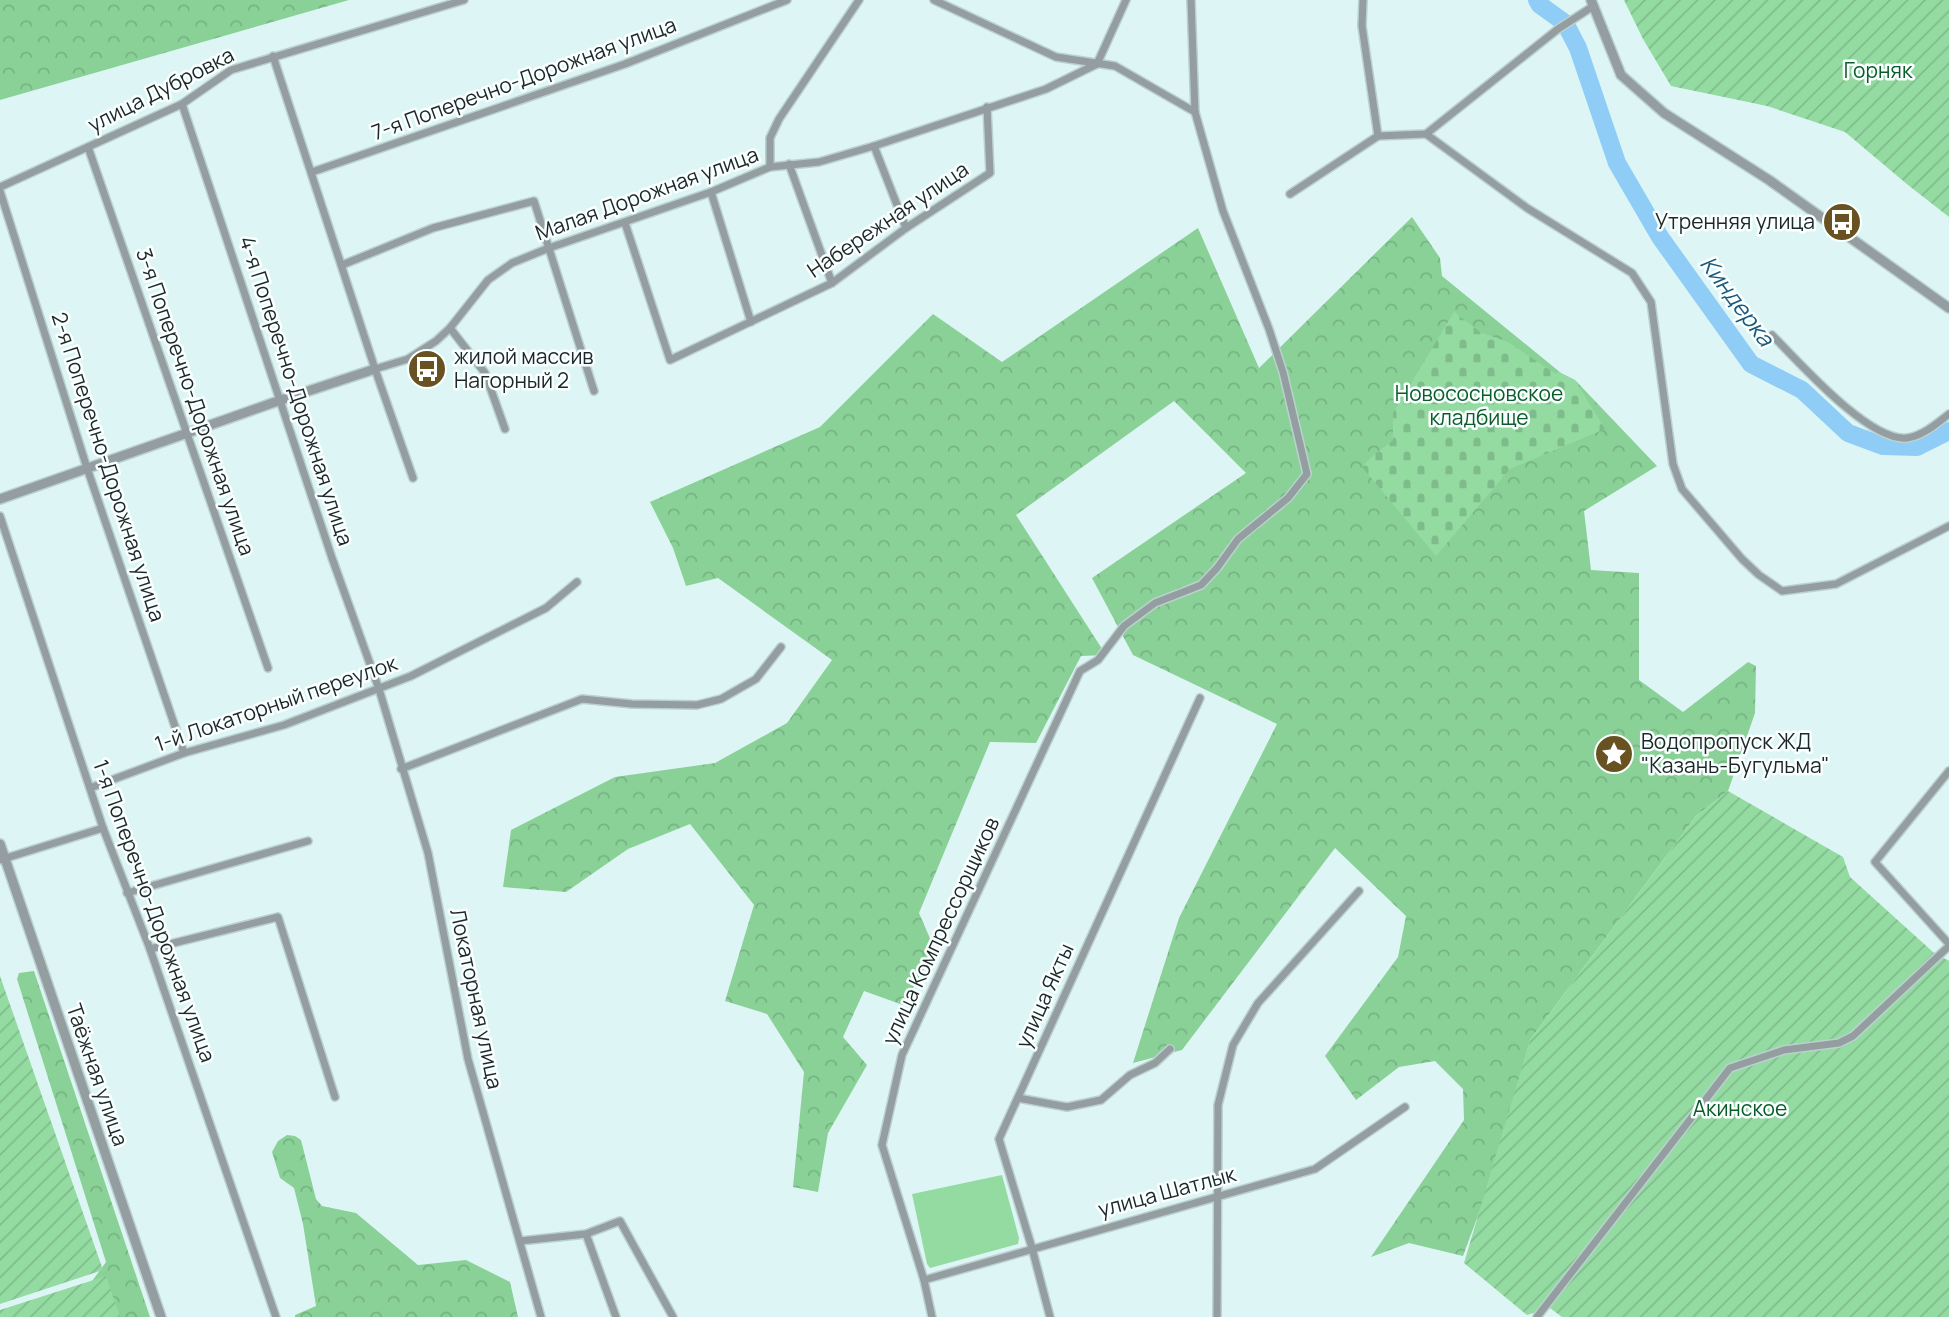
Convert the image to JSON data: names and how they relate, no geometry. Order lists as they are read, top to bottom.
{
  "streets": {
    "street": [
      "7-я Поперечно-Дорожная улица",
      "улица Дубровка",
      "Малая Дорожная улица",
      "Набережная улица",
      "4-я Поперечно-Дорожная улица",
      "3-я Поперечно-Дорожная улица",
      "2-я Поперечно-Дорожная улица",
      "1-й Локаторный переулок",
      "1-я Поперечно-Дорожная улица",
      "улица Компрессорщиков",
      "улица Якты",
      "Локаторная улица",
      "Таёжная улица",
      "улица Шатлык"
    ]
  },
  "crossings": [
    ["улица Дубровка", "4-я Поперечно-Дорожная улица"],
    ["улица Дубровка", "3-я Поперечно-Дорожная улица"],
    ["улица Дубровка", "2-я Поперечно-Дорожная улица"],
    ["Малая Дорожная улица", "Набережная улица"],
    ["4-я Поперечно-Дорожная улица", "1-й Локаторный переулок"],
    ["4-я Поперечно-Дорожная улица", "Локаторная улица"],
    ["2-я Поперечно-Дорожная улица", "1-й Локаторный переулок"],
    ["1-й Локаторный переулок", "1-я Поперечно-Дорожная улица"],
    ["1-й Локаторный переулок", "Локаторная улица"],
    ["улица Компрессорщиков", "улица Шатлык"],
    ["улица Якты", "улица Шатлык"]
  ],
  "water": ["Киндерка"],
  "parks": ["Горняк", "Новососновское кладбище", "Акинское"],
  "places": {
    "bus stop": ["Утренняя улица", "жилой массив Нагорный 2"],
    "place": ["Водопропуск ЖД \"Казань-Бугульма\""]
  }
}
